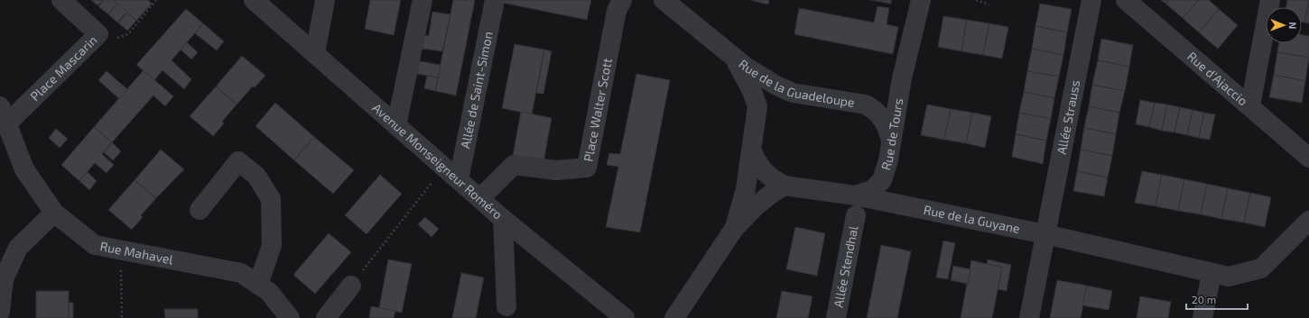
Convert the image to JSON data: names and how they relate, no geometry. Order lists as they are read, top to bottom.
{
  "streets": {
    "street": [
      "Place Mascarin",
      "Rue d'Ajaccio",
      "Rue de la Guadeloupe",
      "Allée de Saint-Simon",
      "Place Walter Scott",
      "Allée Strauss",
      "Rue de Tours",
      "Avenue Monseigneur Roméro",
      "Rue de la Guyane",
      "Rue Mahavel",
      "Allée Stendhal"
    ]
  },
  "crossings": [
    ["Place Mascarin", "Rue Mahavel"],
    ["Rue de la Guadeloupe", "Rue de Tours"],
    ["Rue de la Guadeloupe", "Rue de la Guyane"],
    ["Allée de Saint-Simon", "Avenue Monseigneur Roméro"],
    ["Place Walter Scott", "Avenue Monseigneur Roméro"],
    ["Allée Strauss", "Rue de la Guyane"],
    ["Rue de Tours", "Rue de la Guyane"]
  ],
  "scale_bar": "20 m",
  "north": "right"
}
